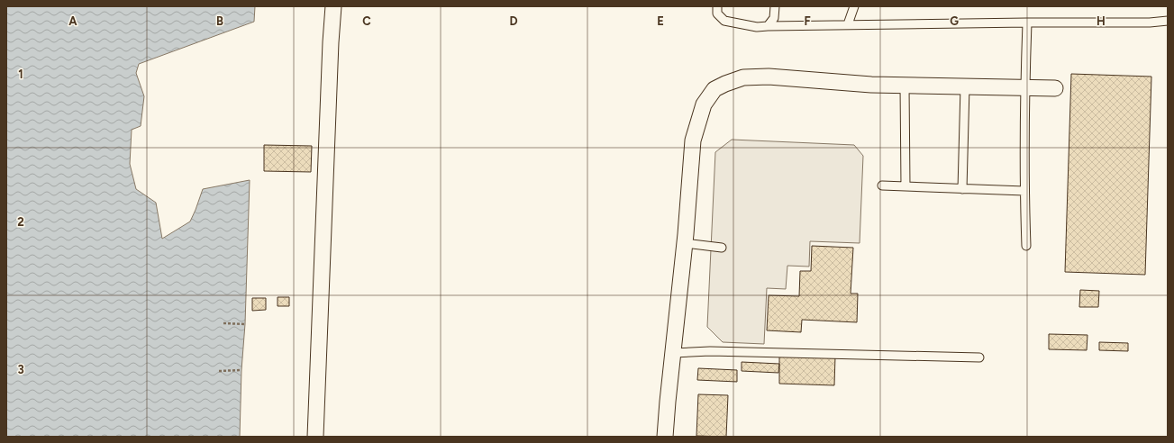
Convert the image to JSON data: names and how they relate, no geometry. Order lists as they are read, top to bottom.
{
  "grid": {
    "columns": [
      "A",
      "B",
      "C",
      "D",
      "E",
      "F",
      "G",
      "H"
    ],
    "rows": ["1", "2", "3"]
  }
}
